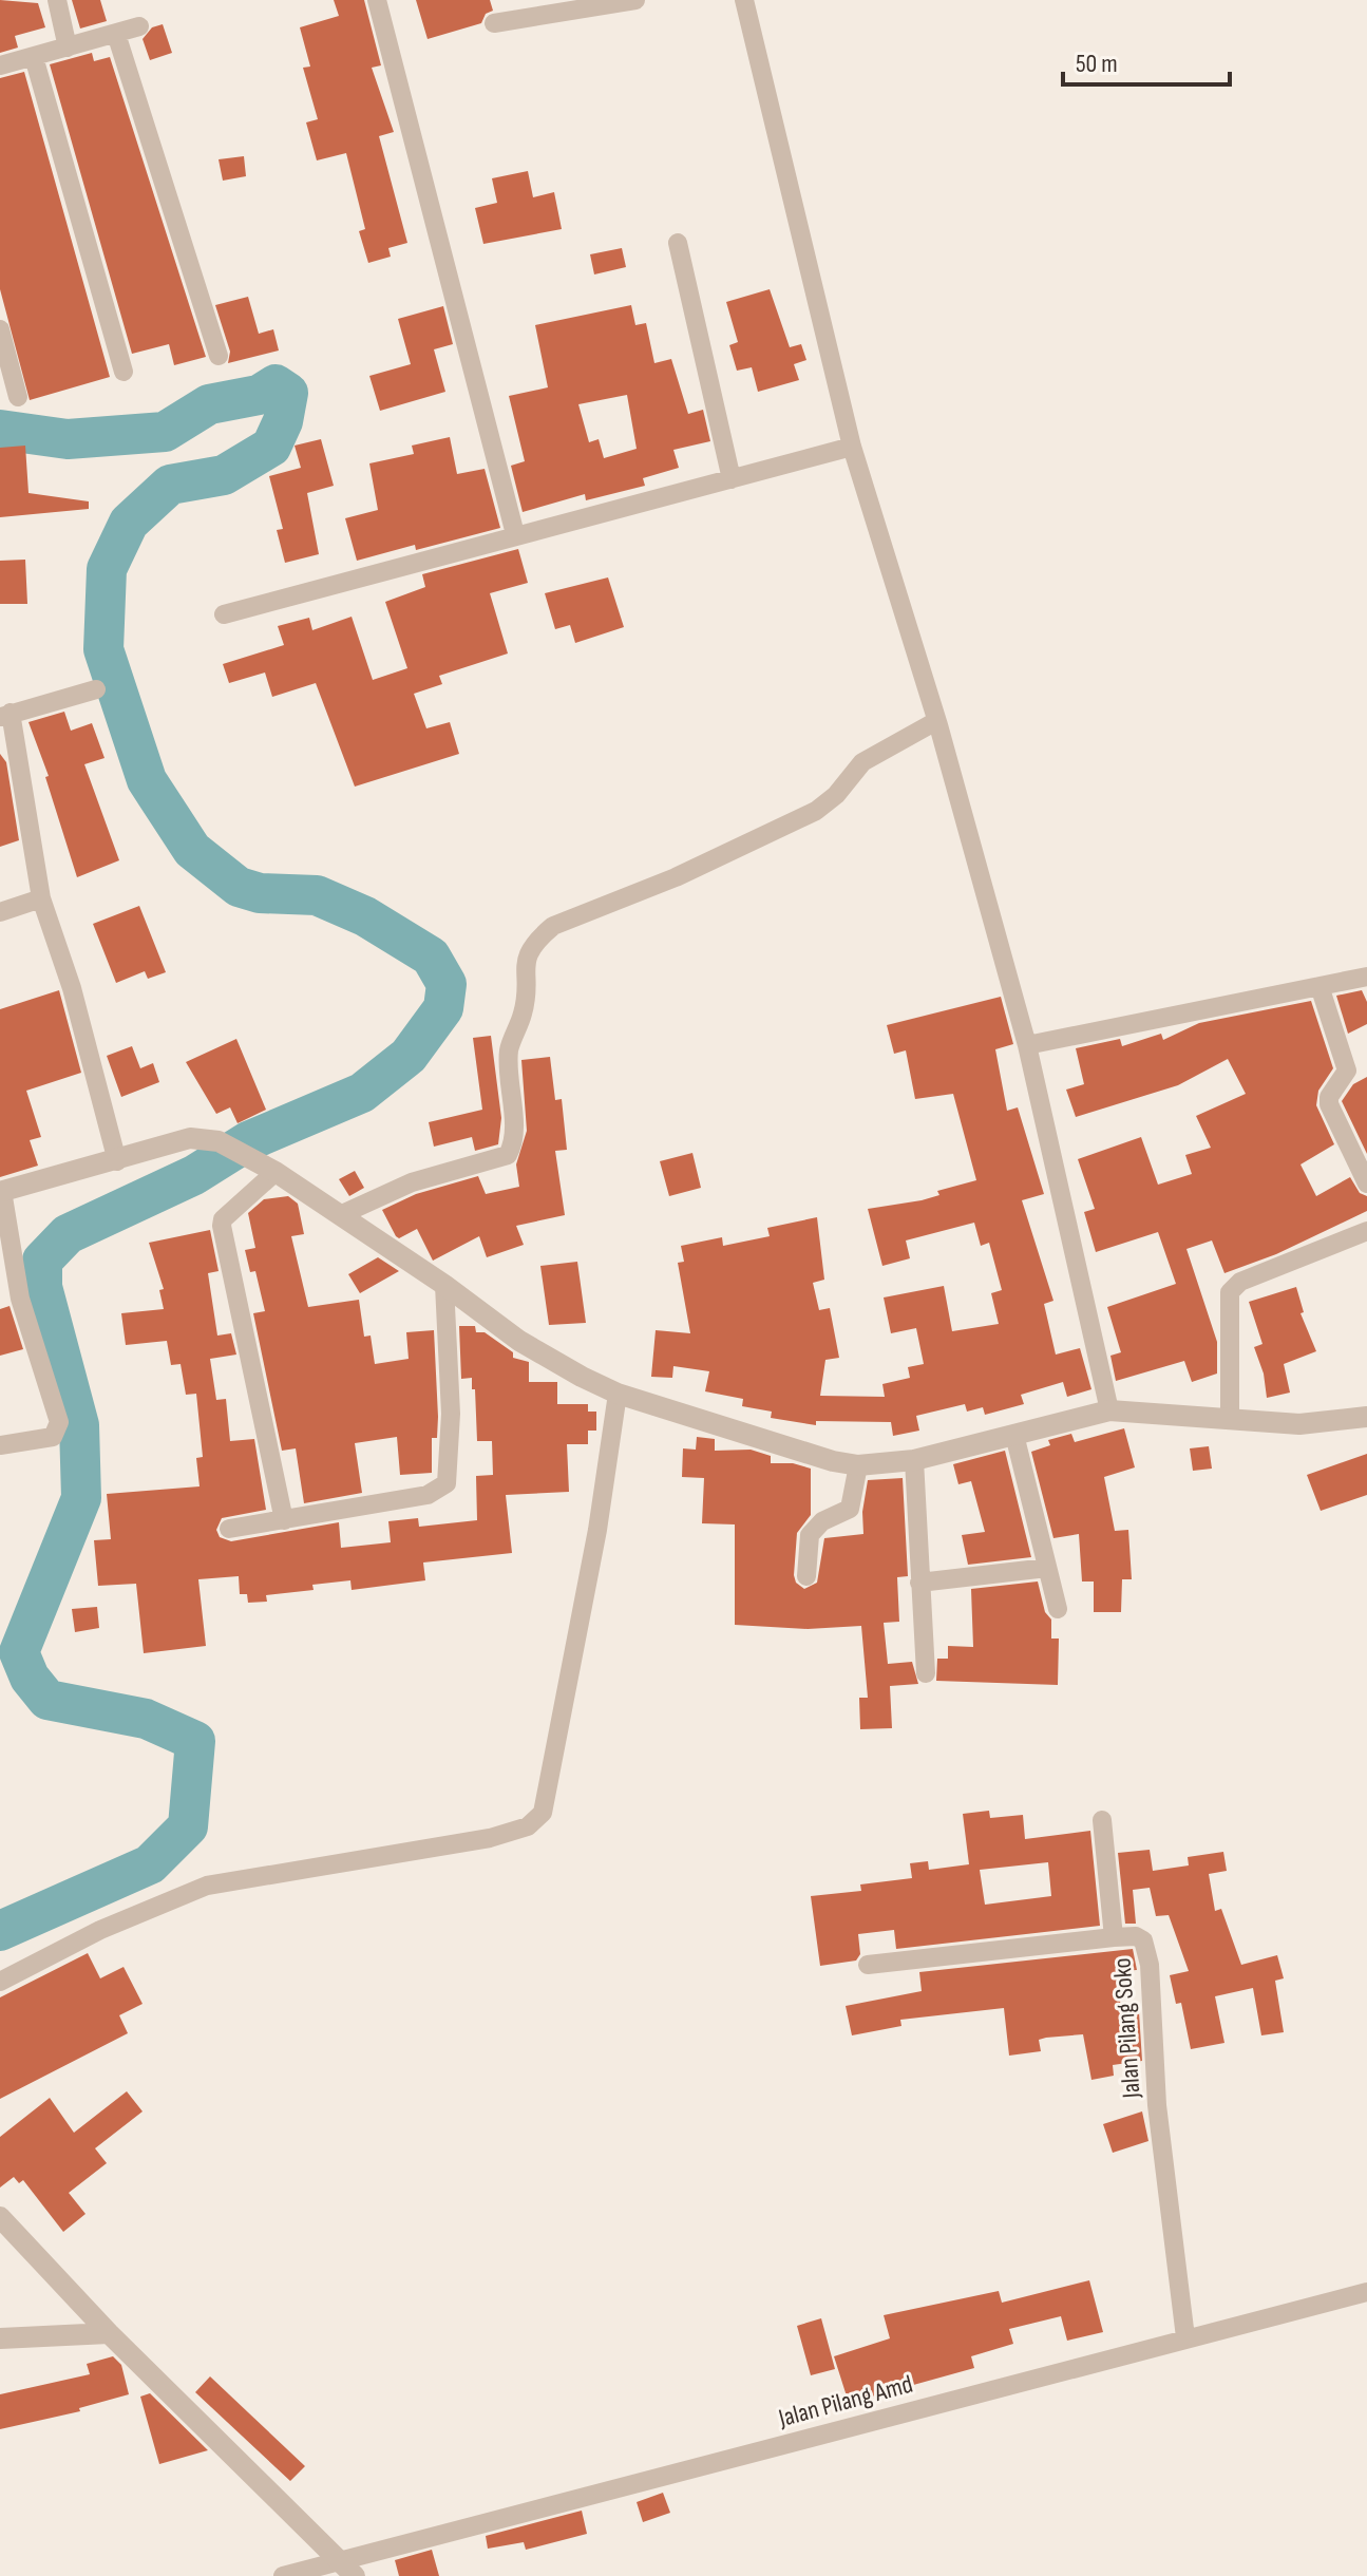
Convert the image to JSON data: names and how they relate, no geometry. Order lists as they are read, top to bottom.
{
  "streets": {
    "street": ["Jalan Pilang Soko", "Jalan Pilang Amd"]
  },
  "crossings": [
    ["Jalan Pilang Soko", "Jalan Pilang Amd"]
  ],
  "scale_bar": "50 m"
}
